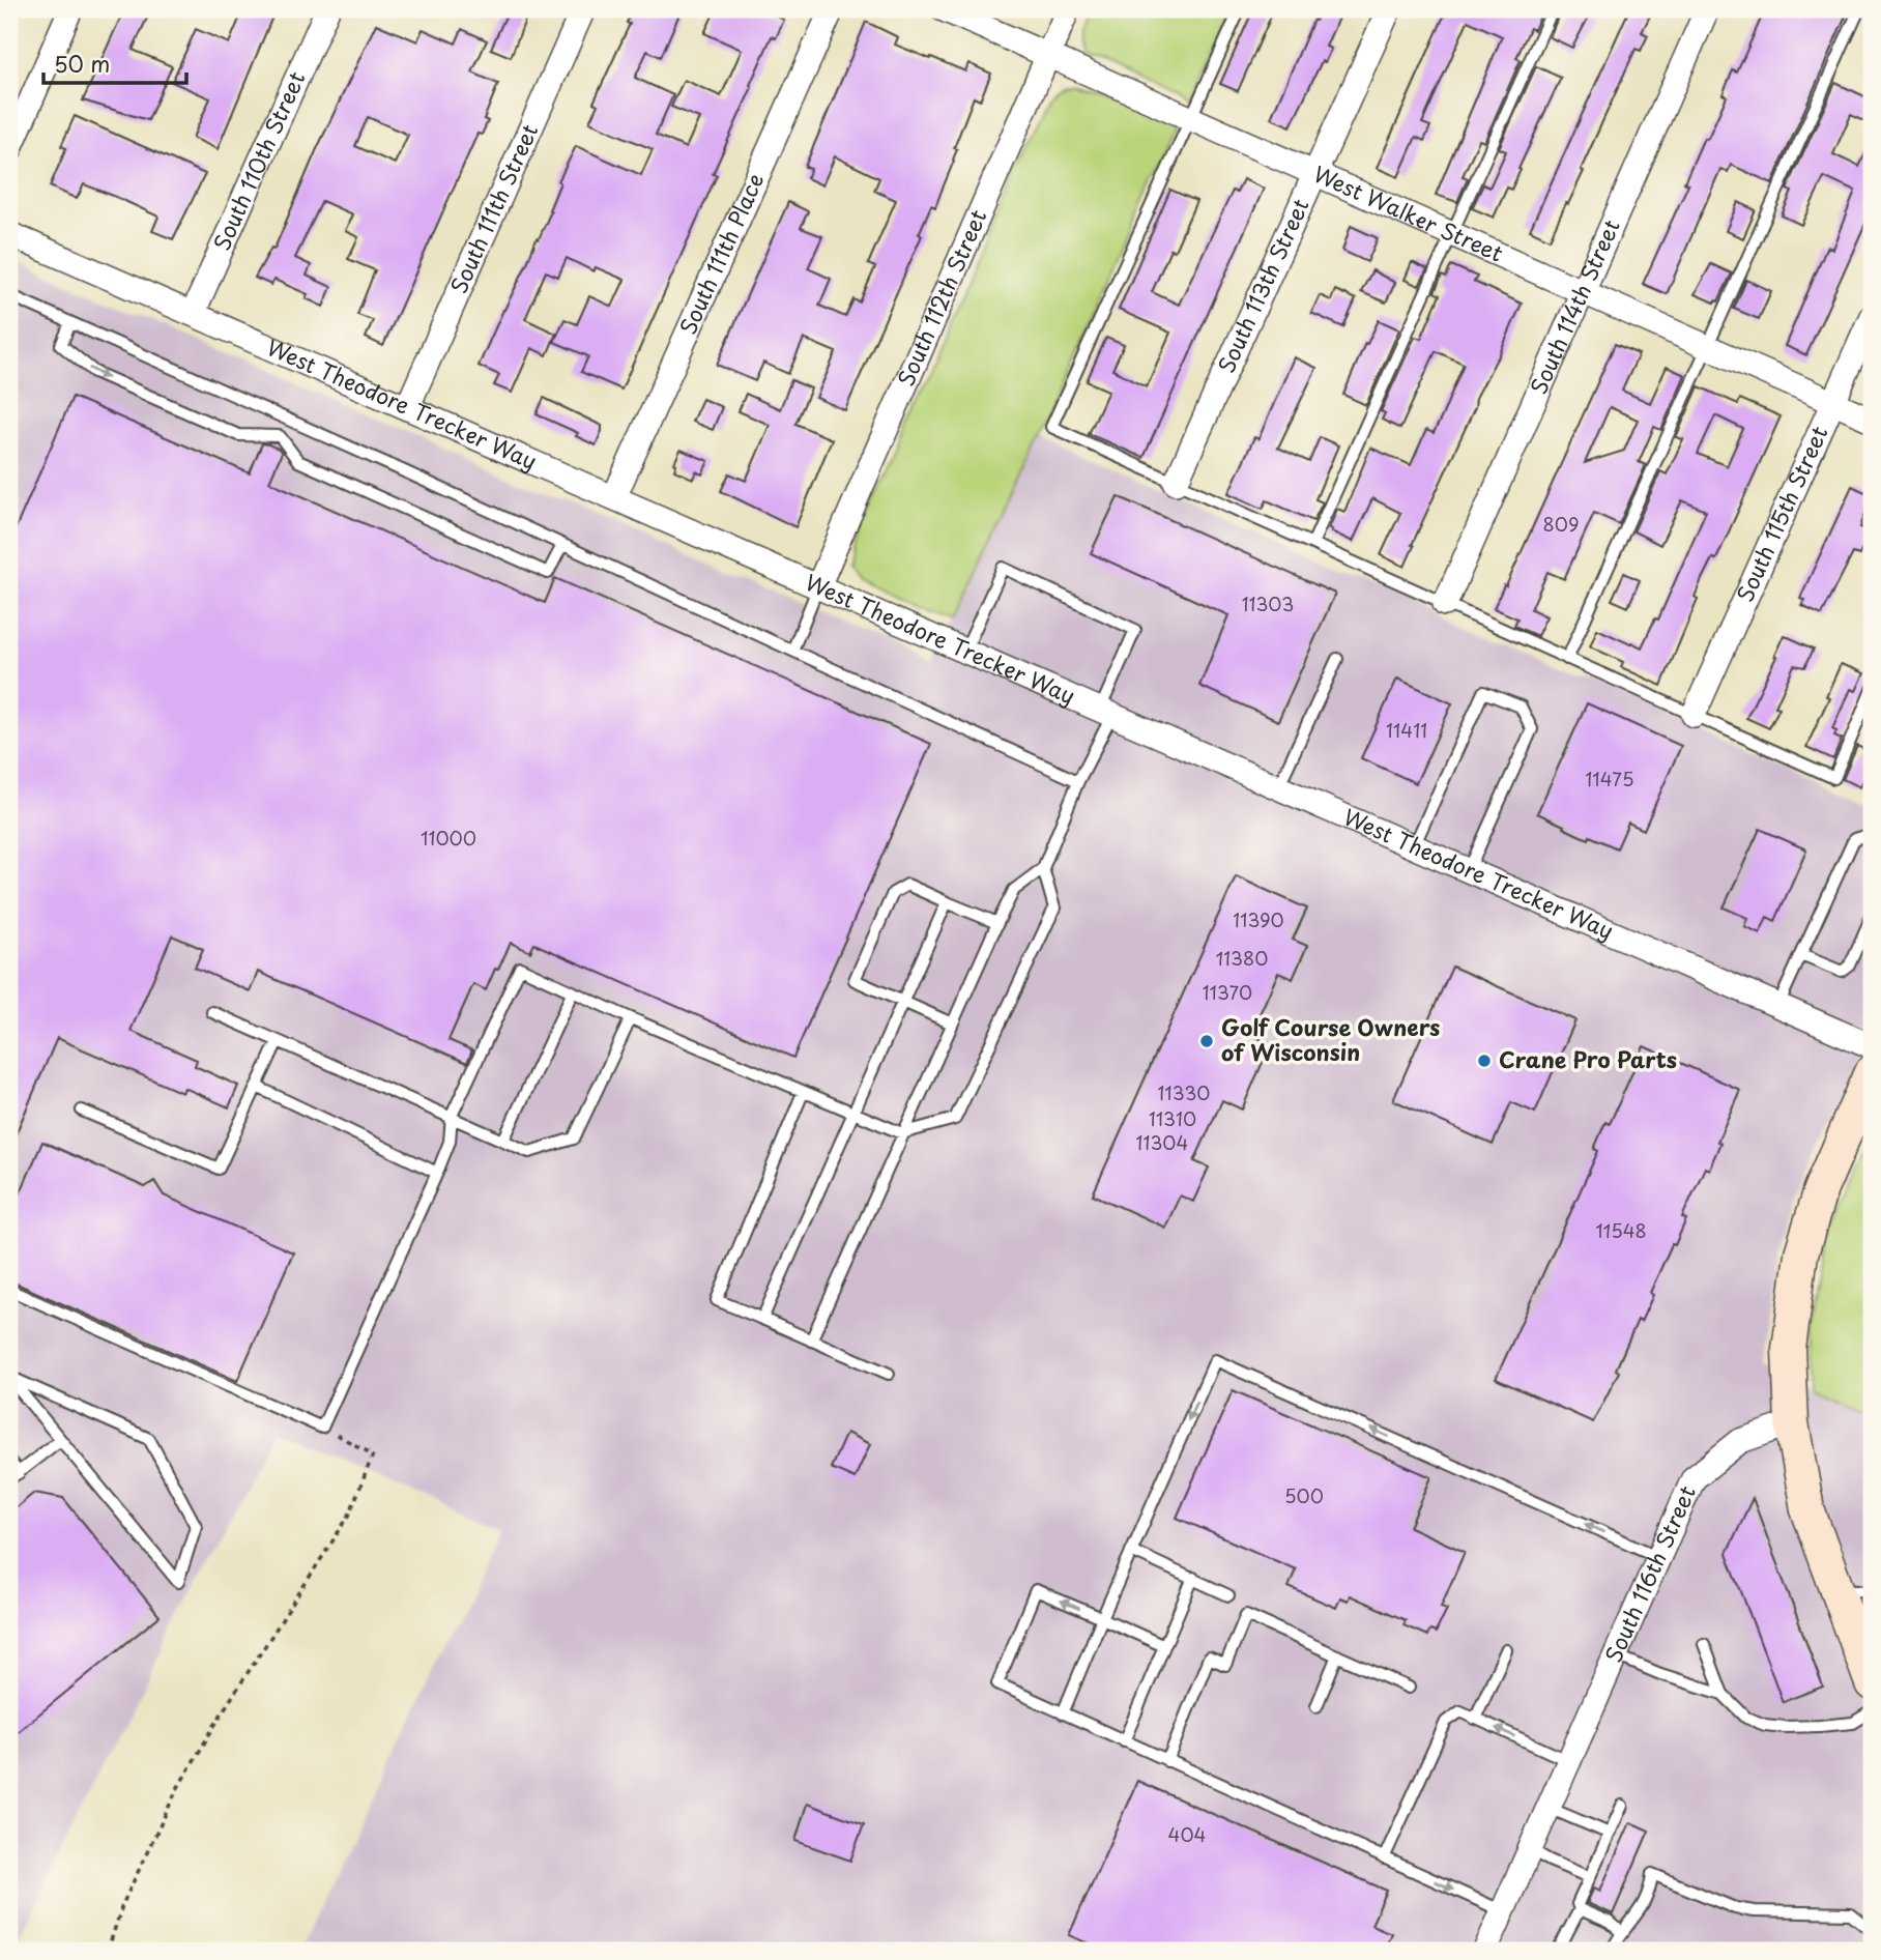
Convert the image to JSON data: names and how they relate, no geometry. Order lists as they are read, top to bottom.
{
  "streets": {
    "street": [
      "South 110th Street",
      "South 111th Street",
      "West Walker Street",
      "South 111th Place",
      "South 113th Street",
      "South 112th Street",
      "South 114th Street",
      "West Theodore Trecker Way",
      "South 115th Street",
      "South 116th Street"
    ]
  },
  "crossings": [
    ["South 110th Street", "West Theodore Trecker Way"],
    ["South 111th Street", "West Theodore Trecker Way"],
    ["West Walker Street", "South 113th Street"],
    ["West Walker Street", "South 112th Street"],
    ["West Walker Street", "South 114th Street"],
    ["West Walker Street", "South 115th Street"],
    ["South 111th Place", "West Theodore Trecker Way"],
    ["South 112th Street", "West Theodore Trecker Way"]
  ],
  "places": ["Golf Course Owners of Wisconsin", "Crane Pro Parts"],
  "house_numbers": [
    "809",
    "11303",
    "11411",
    "11475",
    "11000",
    "11390",
    "11380",
    "11370",
    "11330",
    "11310",
    "11304",
    "11548",
    "500",
    "404"
  ],
  "scale_bar": "50 m"
}
